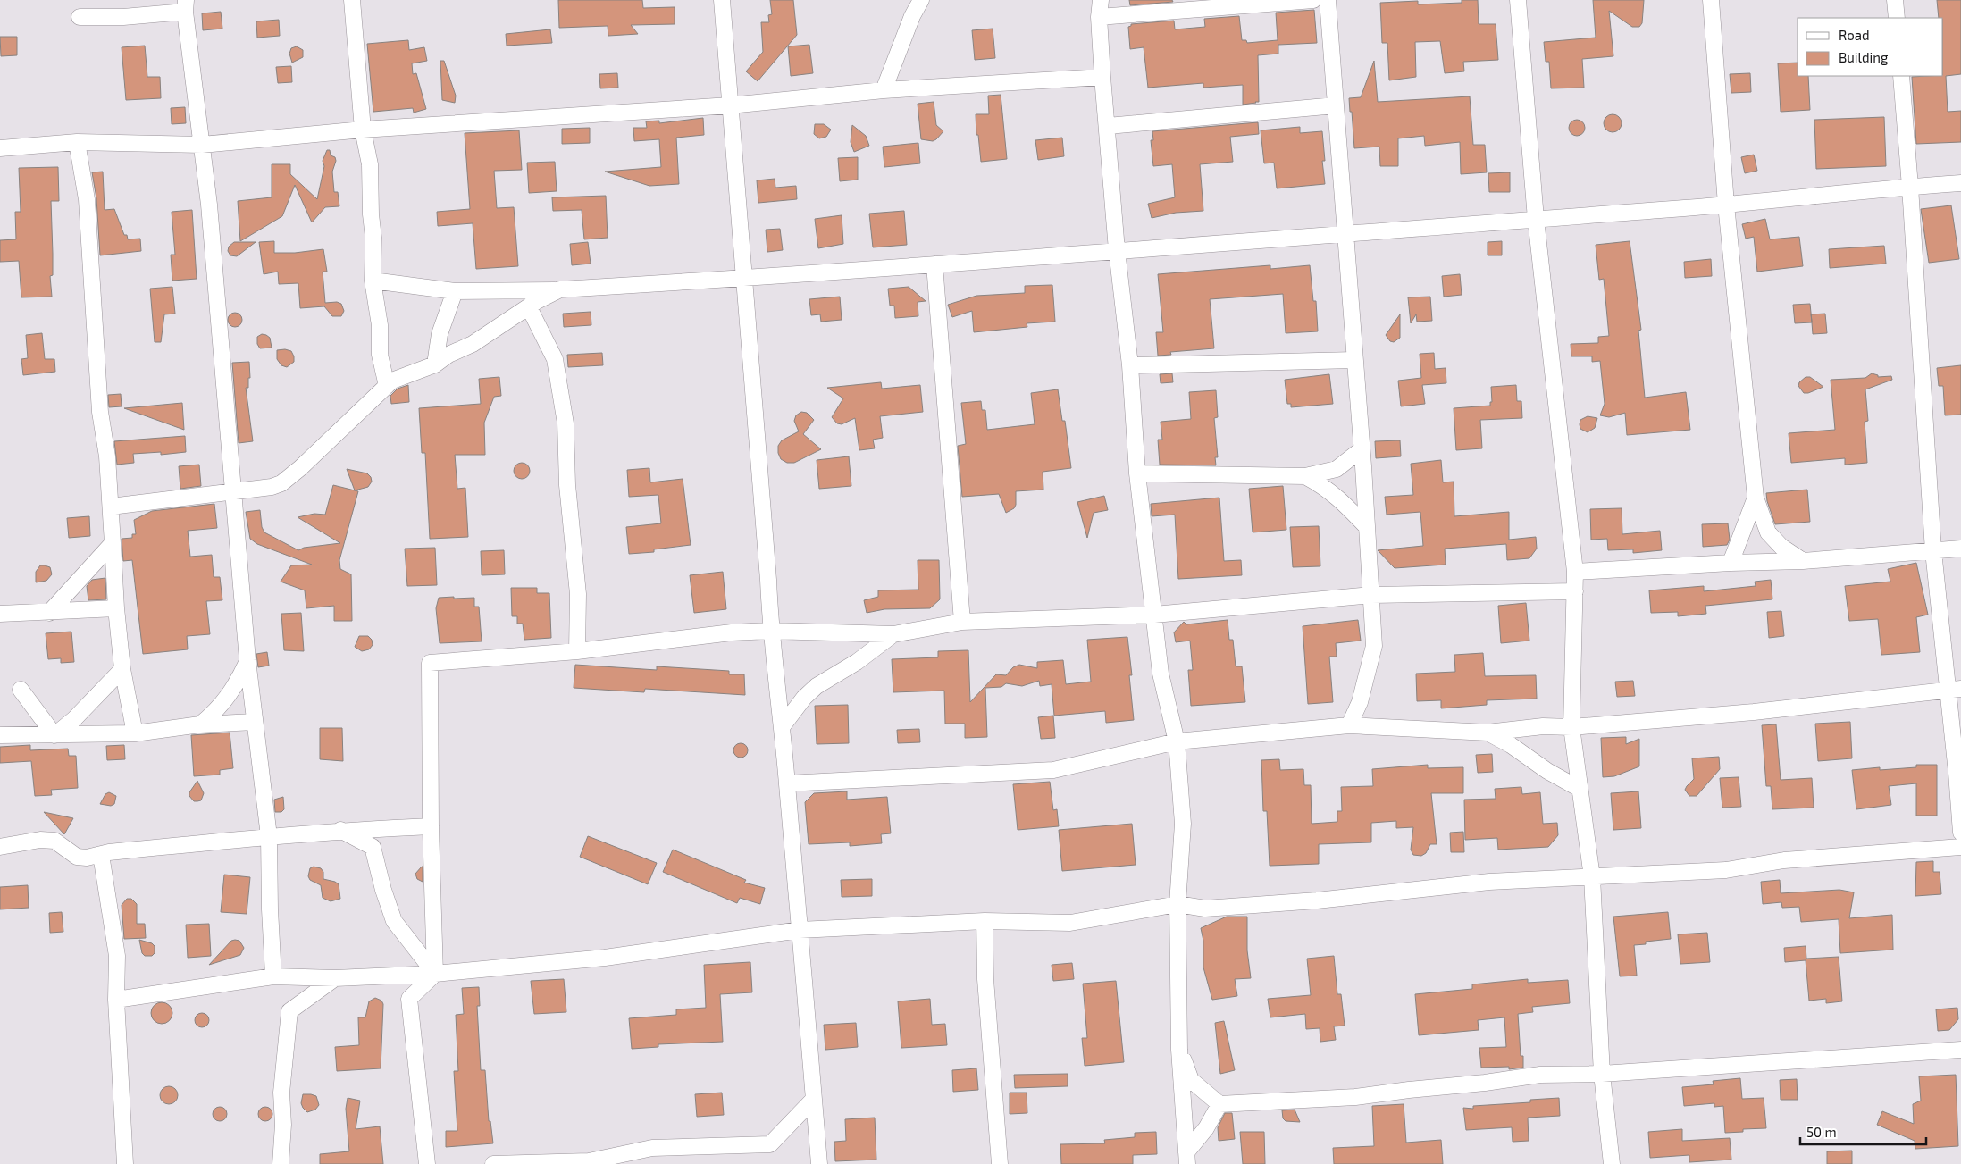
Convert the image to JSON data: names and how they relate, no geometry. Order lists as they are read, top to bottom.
{
  "legend": ["Road", "Building"],
  "scale_bar": "50 m"
}
